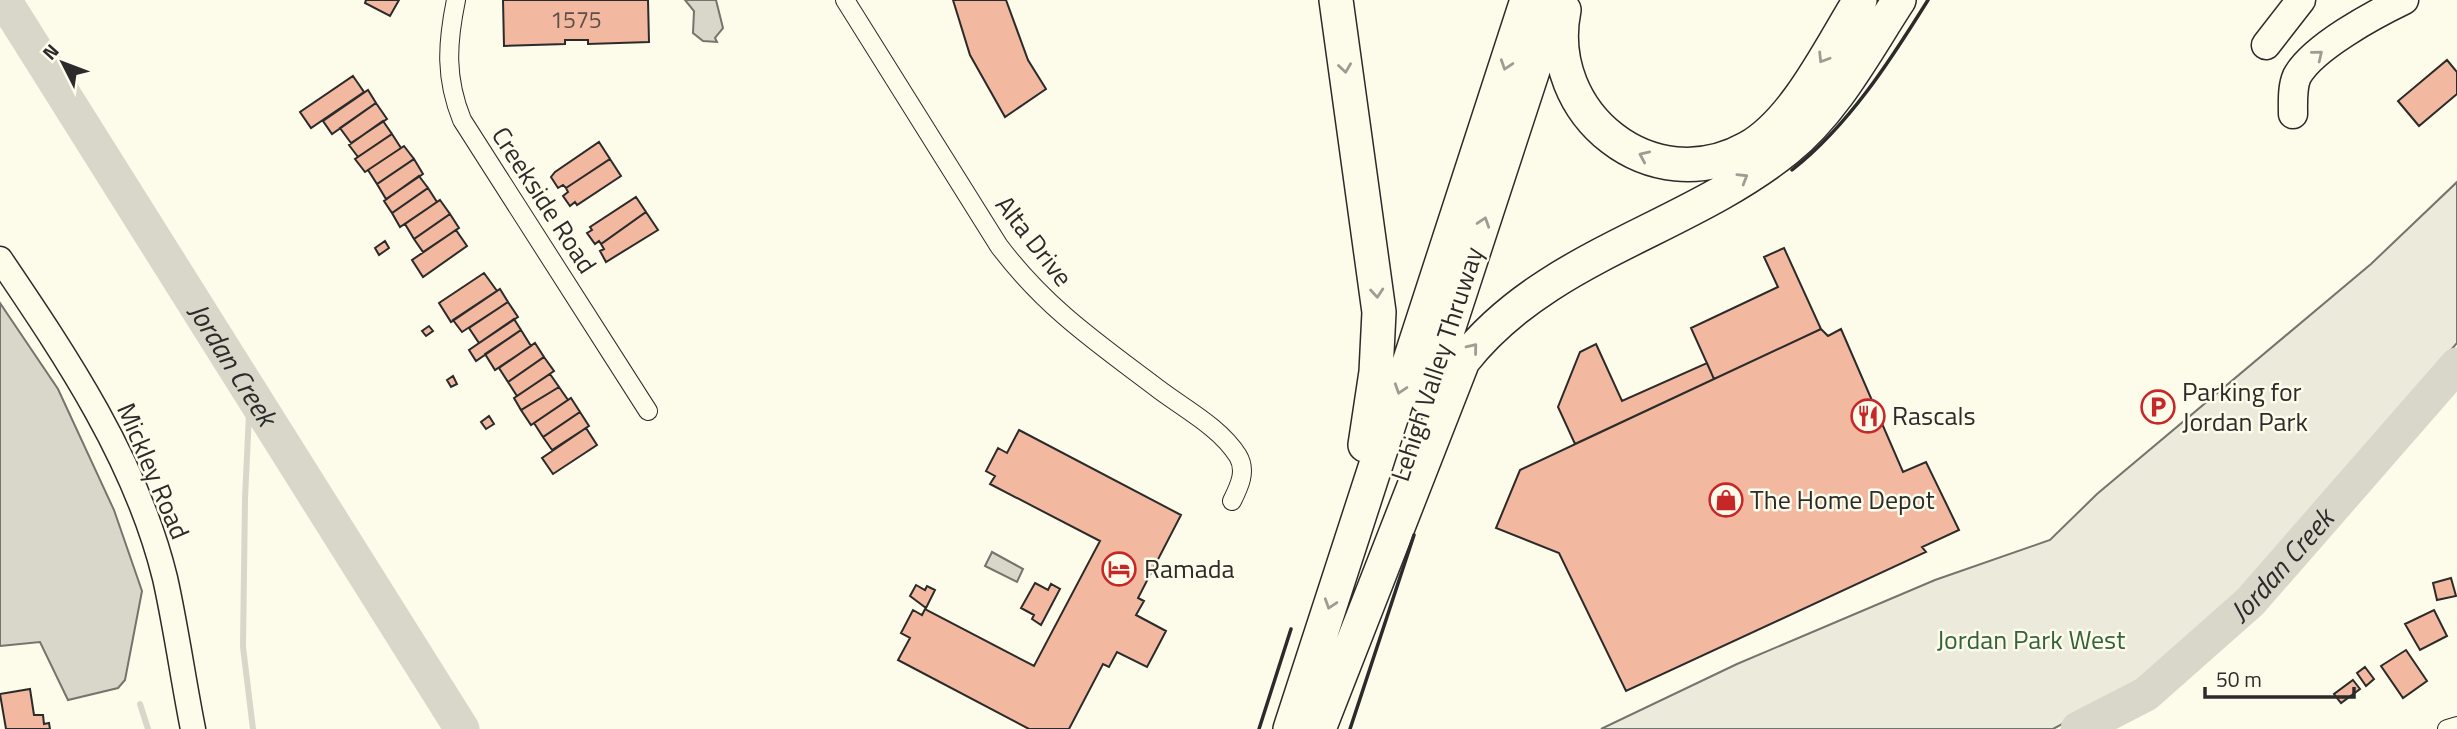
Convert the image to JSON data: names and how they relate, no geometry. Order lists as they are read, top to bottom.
{
  "streets": {
    "highway": ["Lehigh Valley Thruway"],
    "street": ["Creekside Road", "Alta Drive", "Mickley Road"]
  },
  "water": ["Jordan Creek"],
  "parks": ["Jordan Park West"],
  "places": {
    "parking": ["Parking for Jordan Park"],
    "restaurant": ["Rascals"],
    "shop": ["The Home Depot"],
    "hotel": ["Ramada"]
  },
  "house_numbers": ["1575"],
  "scale_bar": "50 m",
  "north": "top left"
}
